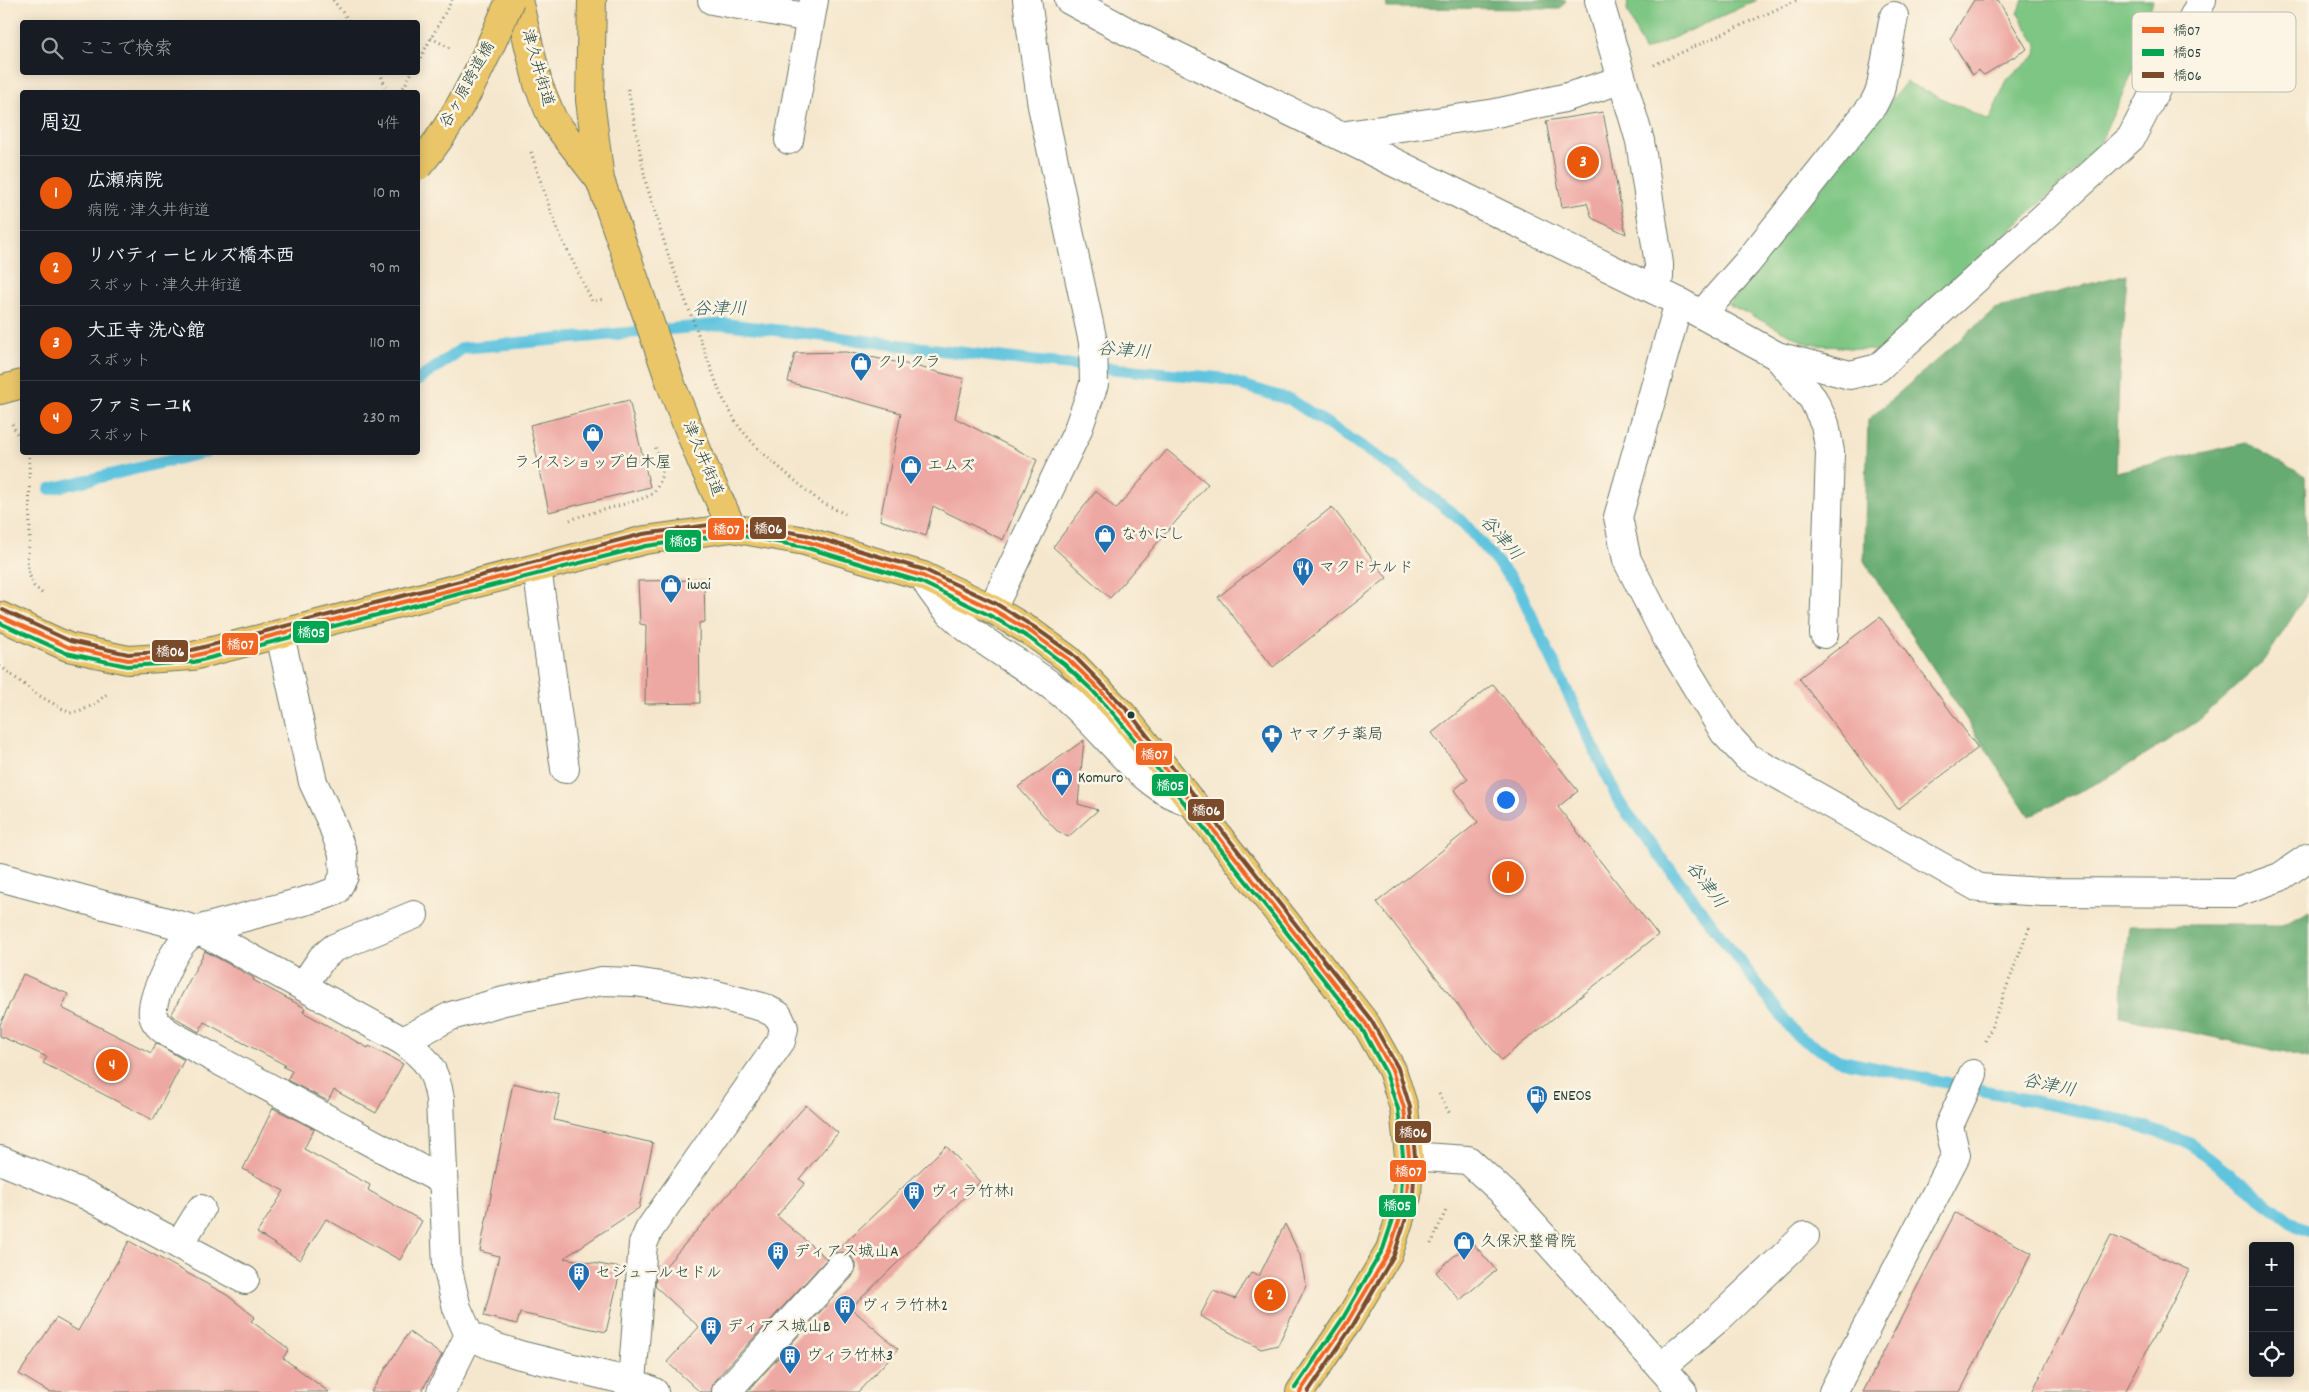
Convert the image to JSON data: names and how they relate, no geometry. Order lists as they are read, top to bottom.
{
  "streets": {
    "main road": ["津久井街道", "谷ヶ原跨道橋"]
  },
  "water": ["谷津川"],
  "places": {
    "shop": [
      "クリクラ",
      "ライスショップ白木屋",
      "エムズ",
      "なかにし",
      "iwai",
      "Komuro",
      "久保沢整骨院"
    ],
    "restaurant": ["マクドナルド"],
    "pharmacy": ["ヤマグチ薬局"],
    "fuel station": ["ENEOS"],
    "building": [
      "ヴィラ竹林1",
      "ディアス城山A",
      "セジュールセドル",
      "ヴィラ竹林2",
      "ディアス城山B",
      "ヴィラ竹林3"
    ]
  },
  "lines": ["transit line 橋06", "transit line 橋07", "transit line 橋05"],
  "legend": ["橋07", "橋05", "橋06"],
  "page": {
    "search": "ここで検索",
    "heading": ["周辺", "4件"],
    "pins": [
      "3",
      "1",
      "4",
      "2"
    ],
    "list": [
      {
        "mark": "1",
        "name": "広瀬病院",
        "note": "病院 · 津久井街道",
        "value": "10 m"
      },
      {
        "mark": "2",
        "name": "リバティーヒルズ橋本西",
        "note": "スポット · 津久井街道",
        "value": "90 m"
      },
      {
        "mark": "3",
        "name": "大正寺 洗心館",
        "note": "スポット",
        "value": "110 m"
      },
      {
        "mark": "4",
        "name": "ファミーユK",
        "note": "スポット",
        "value": "230 m"
      }
    ],
    "map_buttons": ["+", "−"]
  }
}
